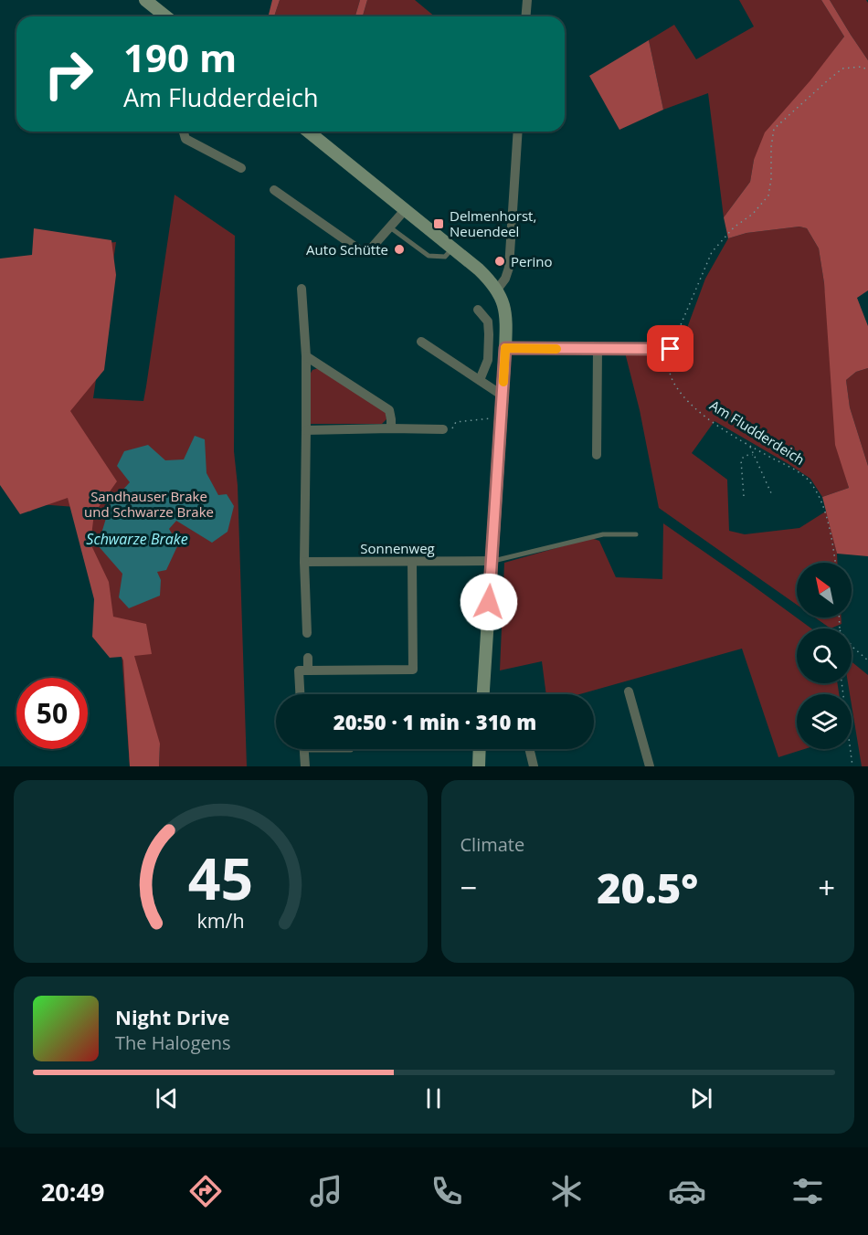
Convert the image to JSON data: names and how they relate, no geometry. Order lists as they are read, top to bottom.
{
  "streets": {
    "street": ["Sonnenweg"],
    "path": ["Am Fludderdeich"]
  },
  "water": ["Schwarze Brake"],
  "parks": ["Sandhauser Brake und Schwarze Brake"],
  "places": {
    "transit": ["Delmenhorst, Neuendeel"],
    "other": ["Auto Schütte", "Perino"]
  },
  "north": "top left",
  "page": {
    "turn": ["190 m", "Am Fludderdeich"],
    "limit": "50",
    "trip": "20:50 · 1 min · 310 m",
    "tile": "Climate",
    "heat": ["−", "20.5°", "+"],
    "song": ["Night Drive", "The Halogens"],
    "tabs": "20:49",
    "gauge": ["45", "km/h"]
  }
}
